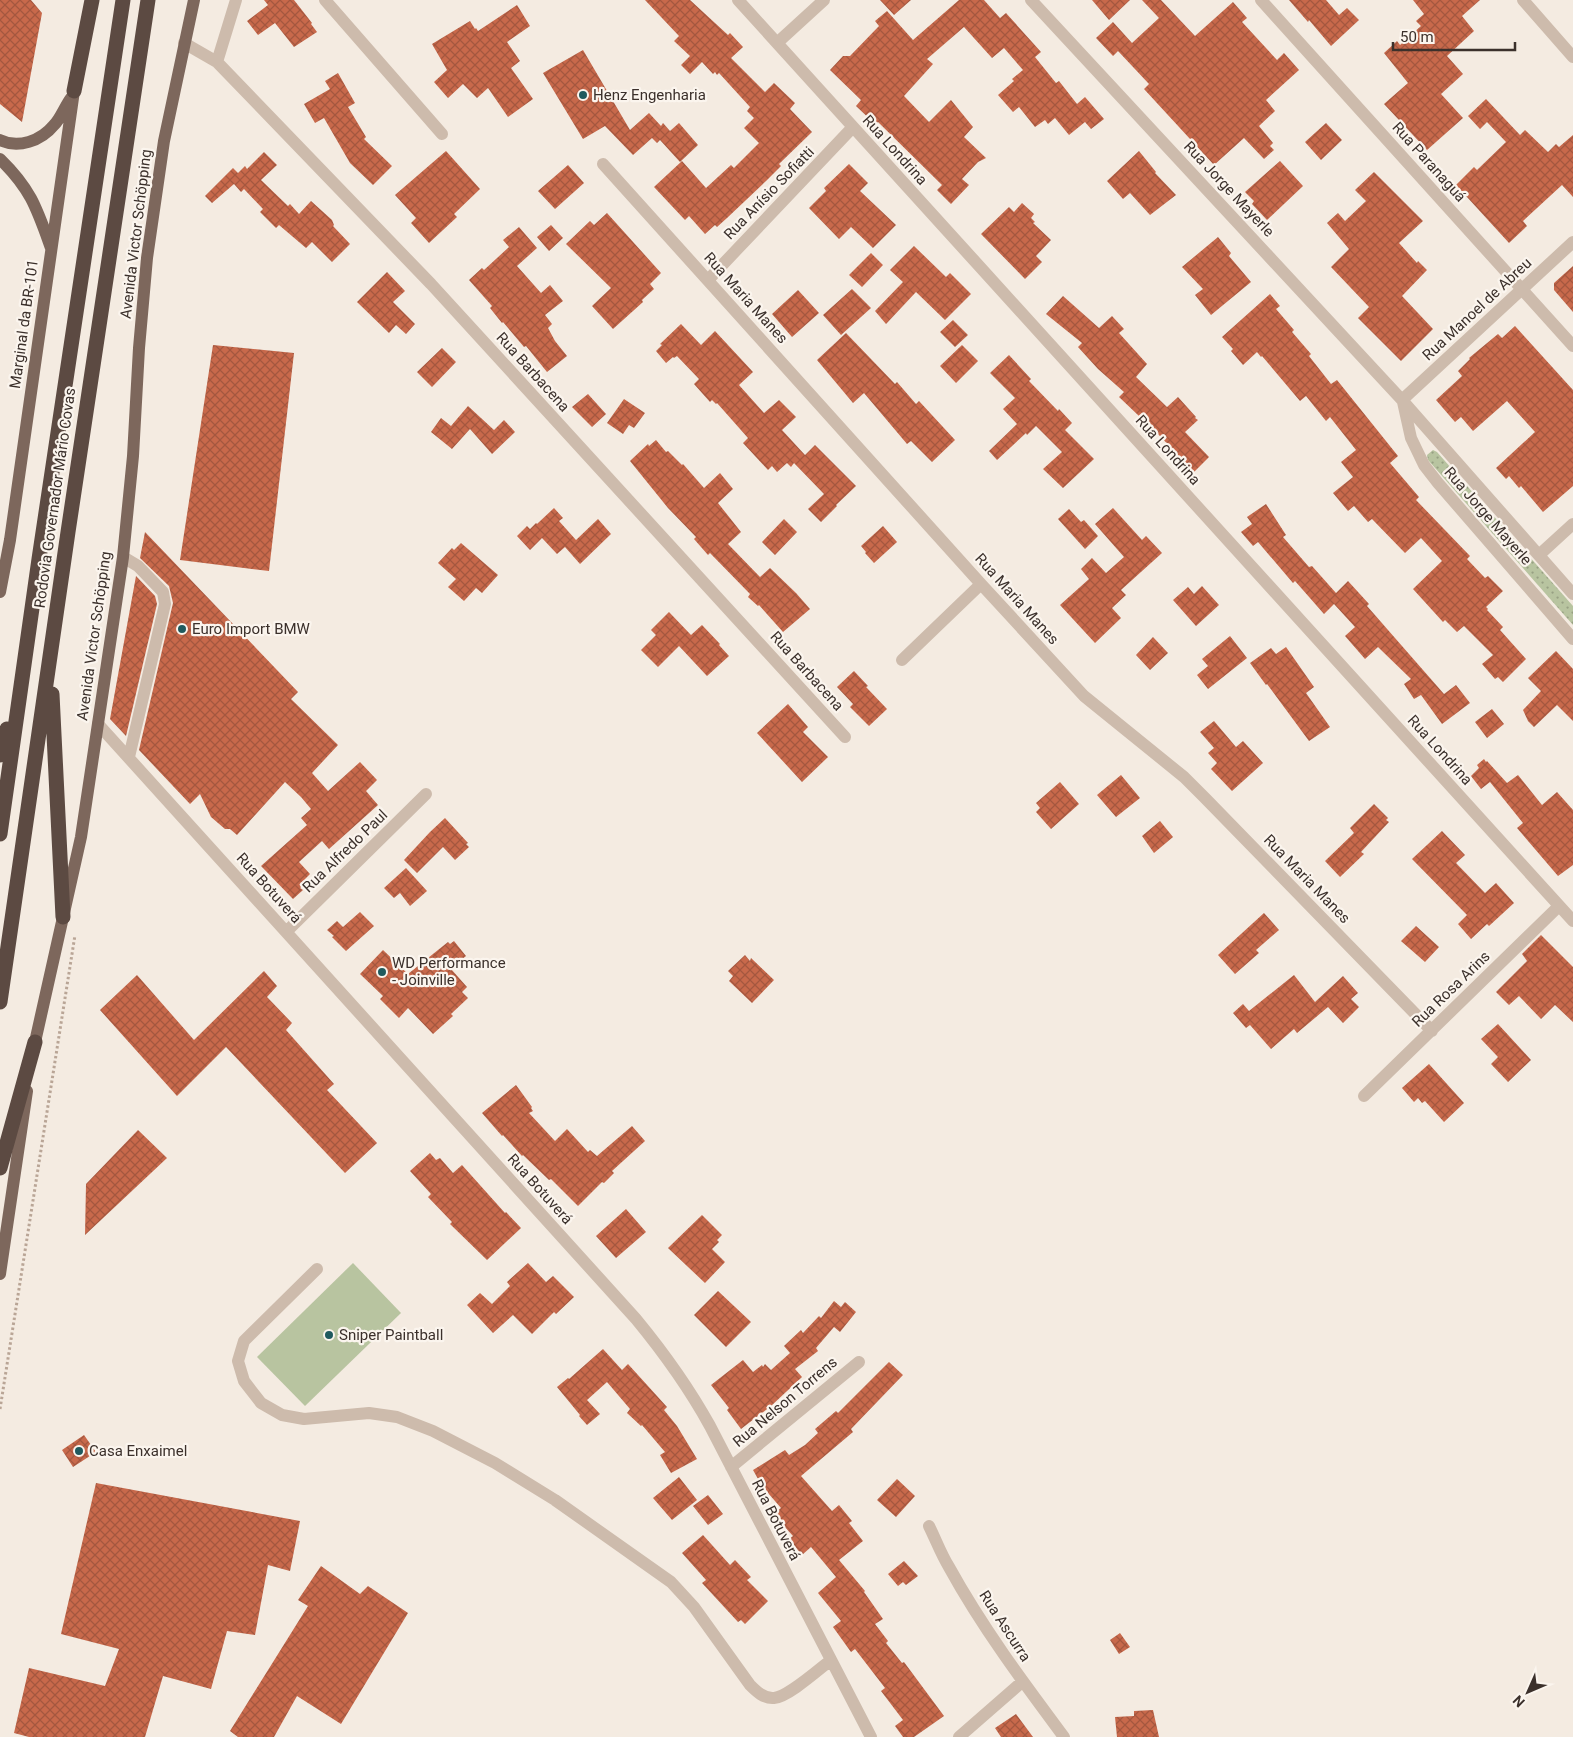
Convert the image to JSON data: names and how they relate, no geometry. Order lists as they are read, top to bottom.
{
  "streets": {
    "highway": ["Rodovia Governador Mário Covas"],
    "main road": ["Avenida Victor Schöpping", "Marginal da BR-101"],
    "street": [
      "Rua Londrina",
      "Rua Paranaguá",
      "Rua Jorge Mayerle",
      "Rua Anísio Sofiatti",
      "Rua Maria Manes",
      "Rua Manoel de Abreu",
      "Rua Barbacena",
      "Rua Alfredo Paul",
      "Rua Botuverá",
      "Rua Rosa Arins",
      "Rua Nelson Torrens",
      "Rua Ascurra"
    ]
  },
  "crossings": [
    ["Rua Londrina", "Rua Anísio Sofiatti"],
    ["Rua Londrina", "Rua Rosa Arins"],
    ["Rua Paranaguá", "Rua Manoel de Abreu"],
    ["Rua Jorge Mayerle", "Rua Manoel de Abreu"],
    ["Rua Anísio Sofiatti", "Rua Maria Manes"],
    ["Avenida Victor Schöpping", "Rua Barbacena"],
    ["Avenida Victor Schöpping", "Rua Botuverá"],
    ["Rua Maria Manes", "Rua Rosa Arins"],
    ["Rua Alfredo Paul", "Rua Botuverá"],
    ["Rua Botuverá", "Rua Nelson Torrens"]
  ],
  "places": [
    "Henz Engenharia",
    "Euro Import BMW",
    "WD Performance - Joinville",
    "Sniper Paintball",
    "Casa Enxaimel"
  ],
  "scale_bar": "50 m",
  "north": "bottom left"
}
